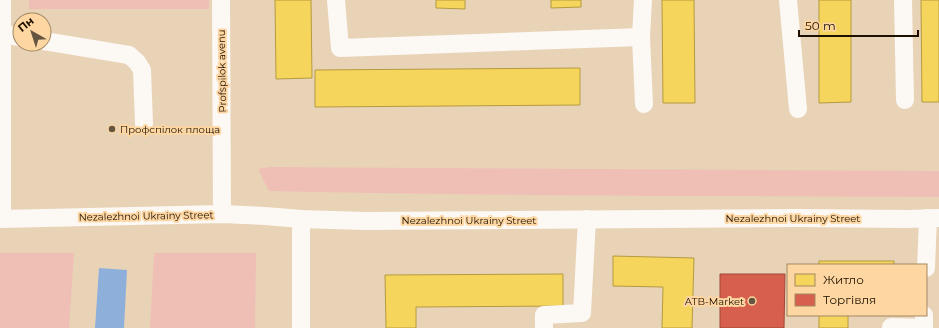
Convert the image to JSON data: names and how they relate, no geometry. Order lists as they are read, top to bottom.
{
  "streets": {
    "street": ["Profspilok avenu", "Nezalezhnoi Ukrainy Street"]
  },
  "crossings": [
    ["Profspilok avenu", "Nezalezhnoi Ukrainy Street"]
  ],
  "places": ["Профспілок площа", "ATB-Market"],
  "legend": ["Житло", "Торгівля"],
  "scale_bar": "50 m",
  "north": "top left"
}
